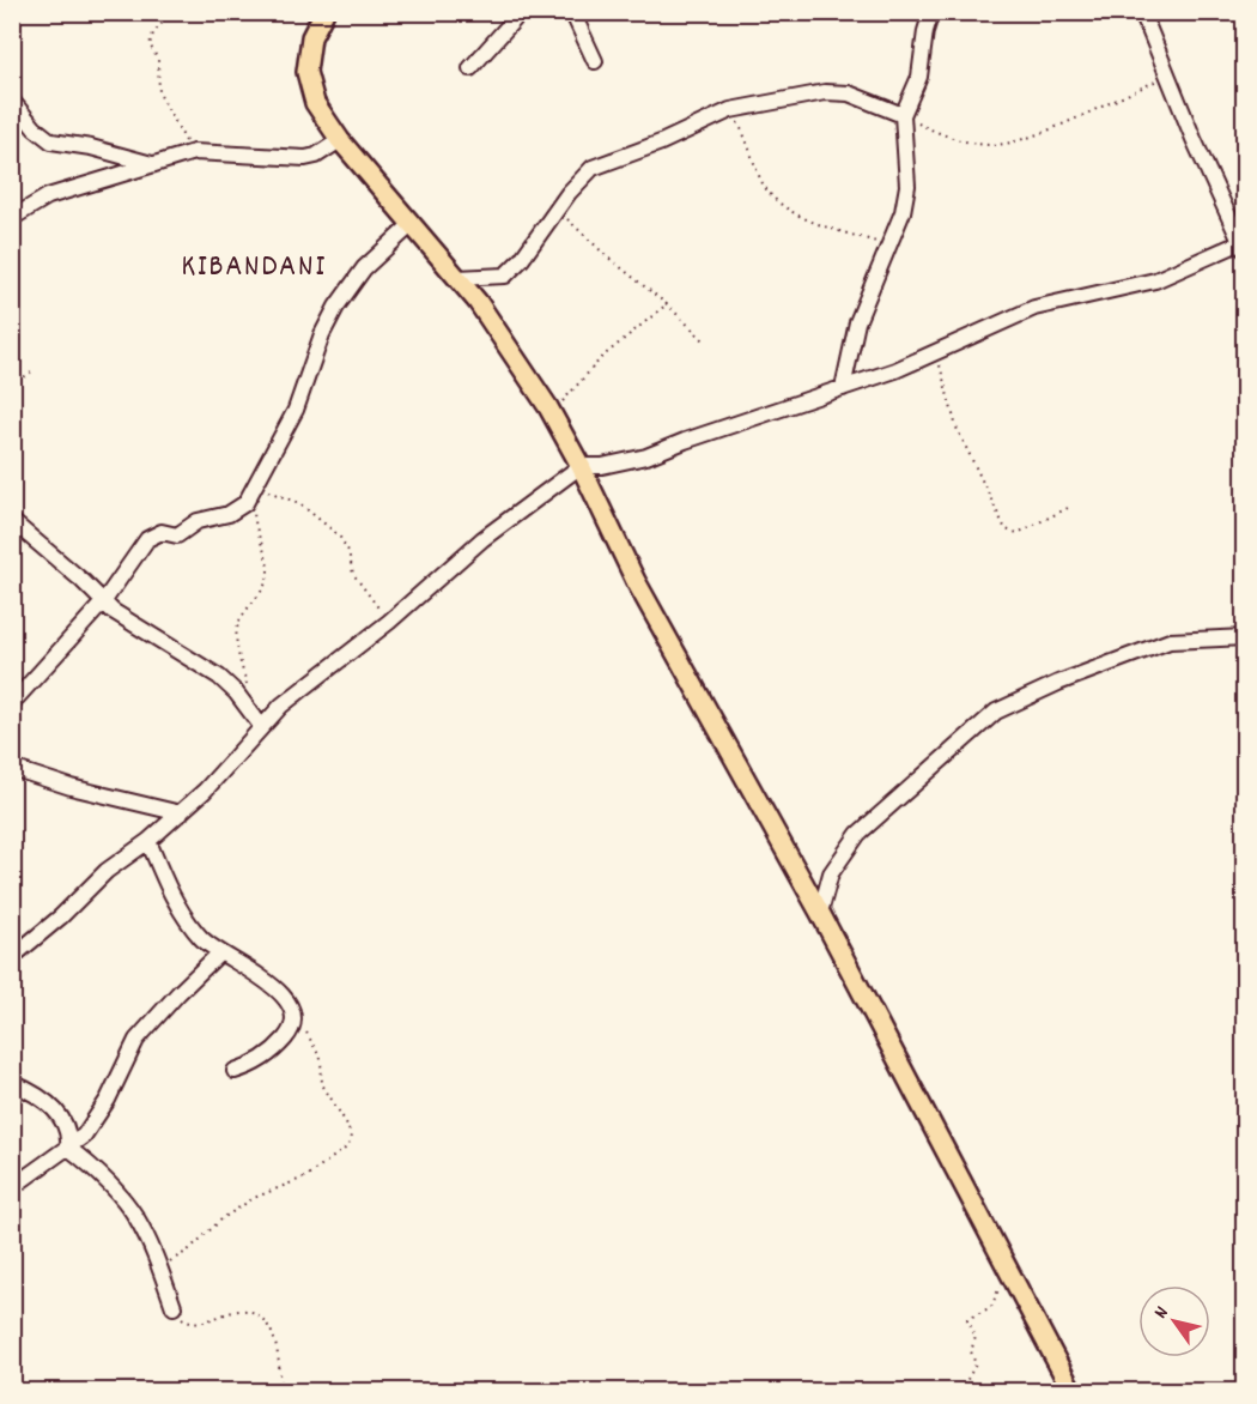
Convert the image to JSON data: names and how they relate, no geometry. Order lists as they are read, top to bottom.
{
  "districts": ["KIBANDANI"],
  "north": "top left"
}
